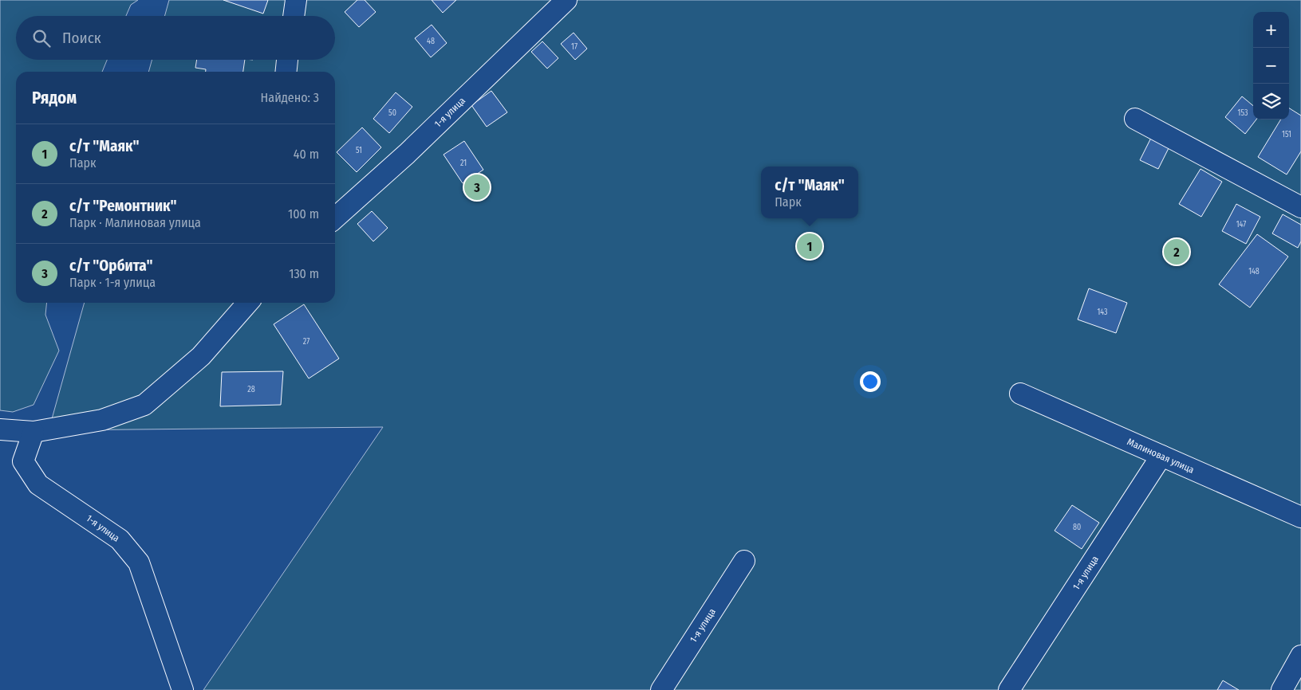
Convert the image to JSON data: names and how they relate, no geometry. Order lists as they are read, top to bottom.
{
  "streets": {
    "street": ["1-я улица", "Малиновая улица"]
  },
  "crossings": [
    ["1-я улица", "Малиновая улица"]
  ],
  "house_numbers": [
    "48",
    "17",
    "50",
    "153",
    "151",
    "51",
    "21",
    "147",
    "148",
    "143",
    "27",
    "28",
    "80"
  ],
  "page": {
    "map_buttons": ["+", "−"],
    "search": "Поиск",
    "heading": ["Рядом", "Найдено: 3"],
    "list": [
      {
        "mark": "1",
        "name": "с/т \"Маяк\"",
        "note": "Парк",
        "value": "40 m"
      },
      {
        "mark": "2",
        "name": "с/т \"Ремонтник\"",
        "note": "Парк · Малиновая улица",
        "value": "100 m"
      },
      {
        "mark": "3",
        "name": "с/т \"Орбита\"",
        "note": "Парк · 1-я улица",
        "value": "130 m"
      }
    ],
    "popup": ["с/т \"Маяк\"", "Парк"],
    "pins": ["3", "1", "2"]
  }
}
